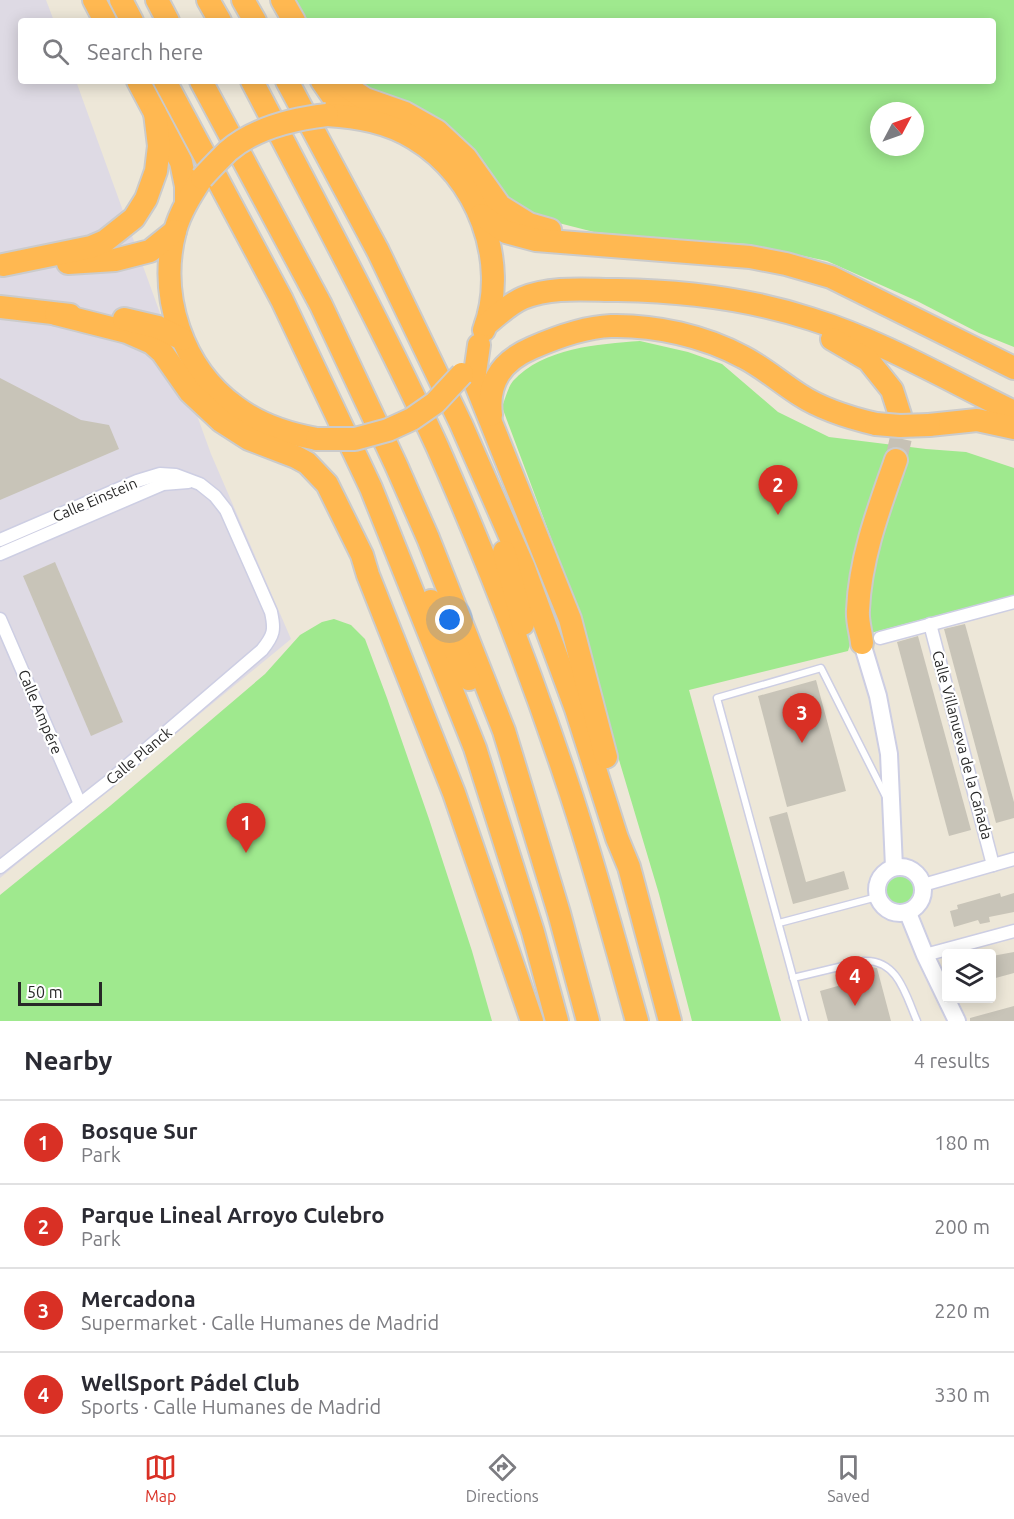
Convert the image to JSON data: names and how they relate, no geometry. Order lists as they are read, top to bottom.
{
  "streets": {
    "street": [
      "Calle Einstein",
      "Calle Ampére",
      "Calle Villanueva de la Cañada",
      "Calle Planck"
    ]
  },
  "crossings": [
    ["Calle Einstein", "Calle Planck"],
    ["Calle Ampére", "Calle Planck"]
  ],
  "scale_bar": "50 m",
  "north": "top right",
  "page": {
    "search": "Search here",
    "pins": [
      "2",
      "3",
      "1",
      "4"
    ],
    "scale": "50 m",
    "heading": ["Nearby", "4 results"],
    "list": [
      {
        "mark": "1",
        "name": "Bosque Sur",
        "note": "Park",
        "value": "180 m"
      },
      {
        "mark": "2",
        "name": "Parque Lineal Arroyo Culebro",
        "note": "Park",
        "value": "200 m"
      },
      {
        "mark": "3",
        "name": "Mercadona",
        "note": "Supermarket · Calle Humanes de Madrid",
        "value": "220 m"
      },
      {
        "mark": "4",
        "name": "WellSport Pádel Club",
        "note": "Sports · Calle Humanes de Madrid",
        "value": "330 m"
      }
    ],
    "nav": ["Map", "Directions", "Saved"]
  }
}
